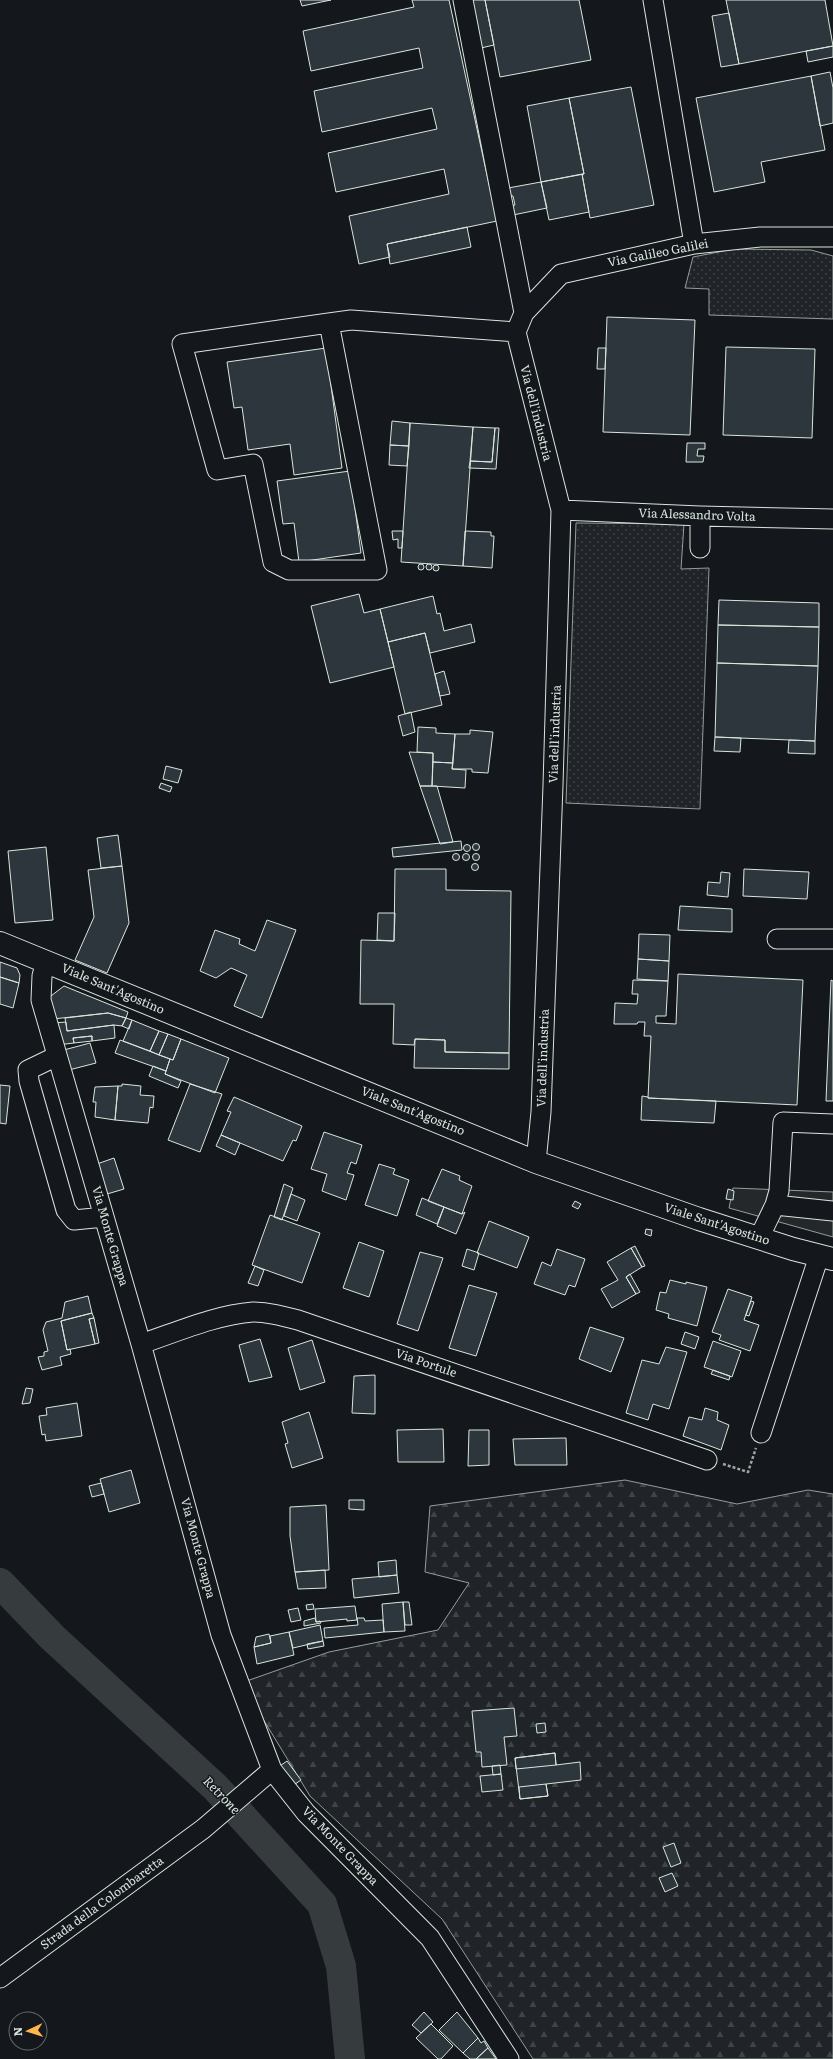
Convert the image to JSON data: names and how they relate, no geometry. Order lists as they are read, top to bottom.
{
  "streets": {
    "main road": ["Viale Sant'Agostino"],
    "street": [
      "Via Galileo Galilei",
      "Via dell'industria",
      "Via Alessandro Volta",
      "Via Monte Grappa",
      "Via Portule",
      "Strada della Colombaretta"
    ]
  },
  "crossings": [
    ["Via dell'industria", "Via Alessandro Volta"],
    ["Via dell'industria", "Viale Sant'Agostino"],
    ["Viale Sant'Agostino", "Via Monte Grappa"],
    ["Via Monte Grappa", "Via Portule"],
    ["Via Monte Grappa", "Strada della Colombaretta"]
  ],
  "water": ["Retrone"],
  "north": "left"
}
